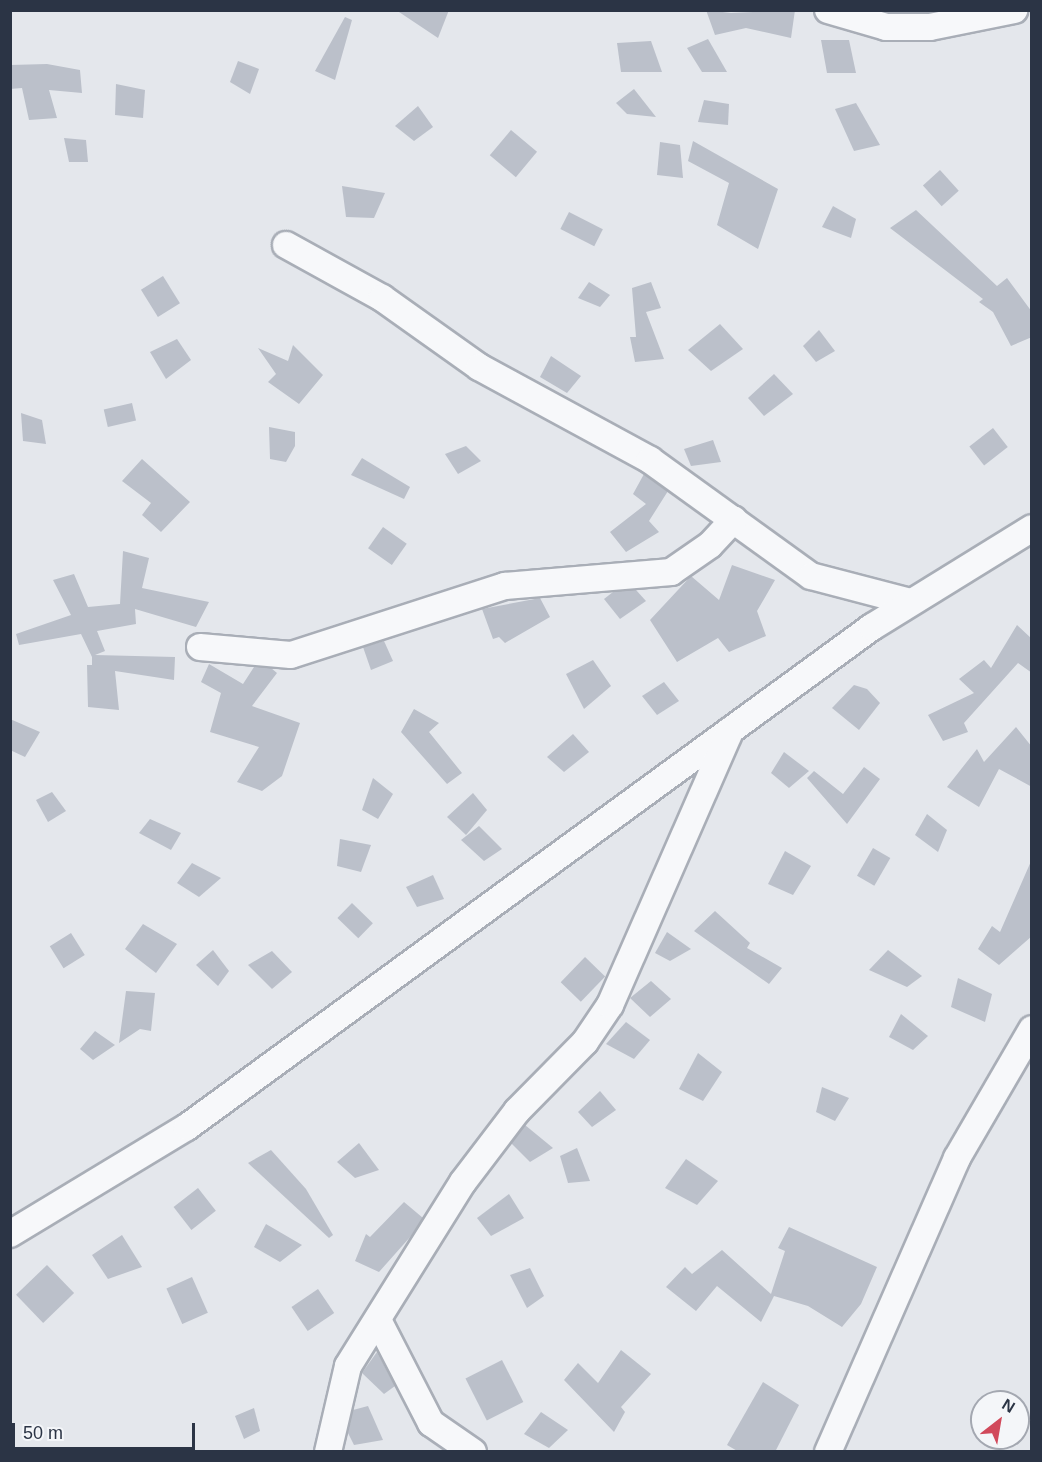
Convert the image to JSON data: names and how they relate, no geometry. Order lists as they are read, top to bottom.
{
  "scale_bar": "50 m",
  "north": "top right"
}
